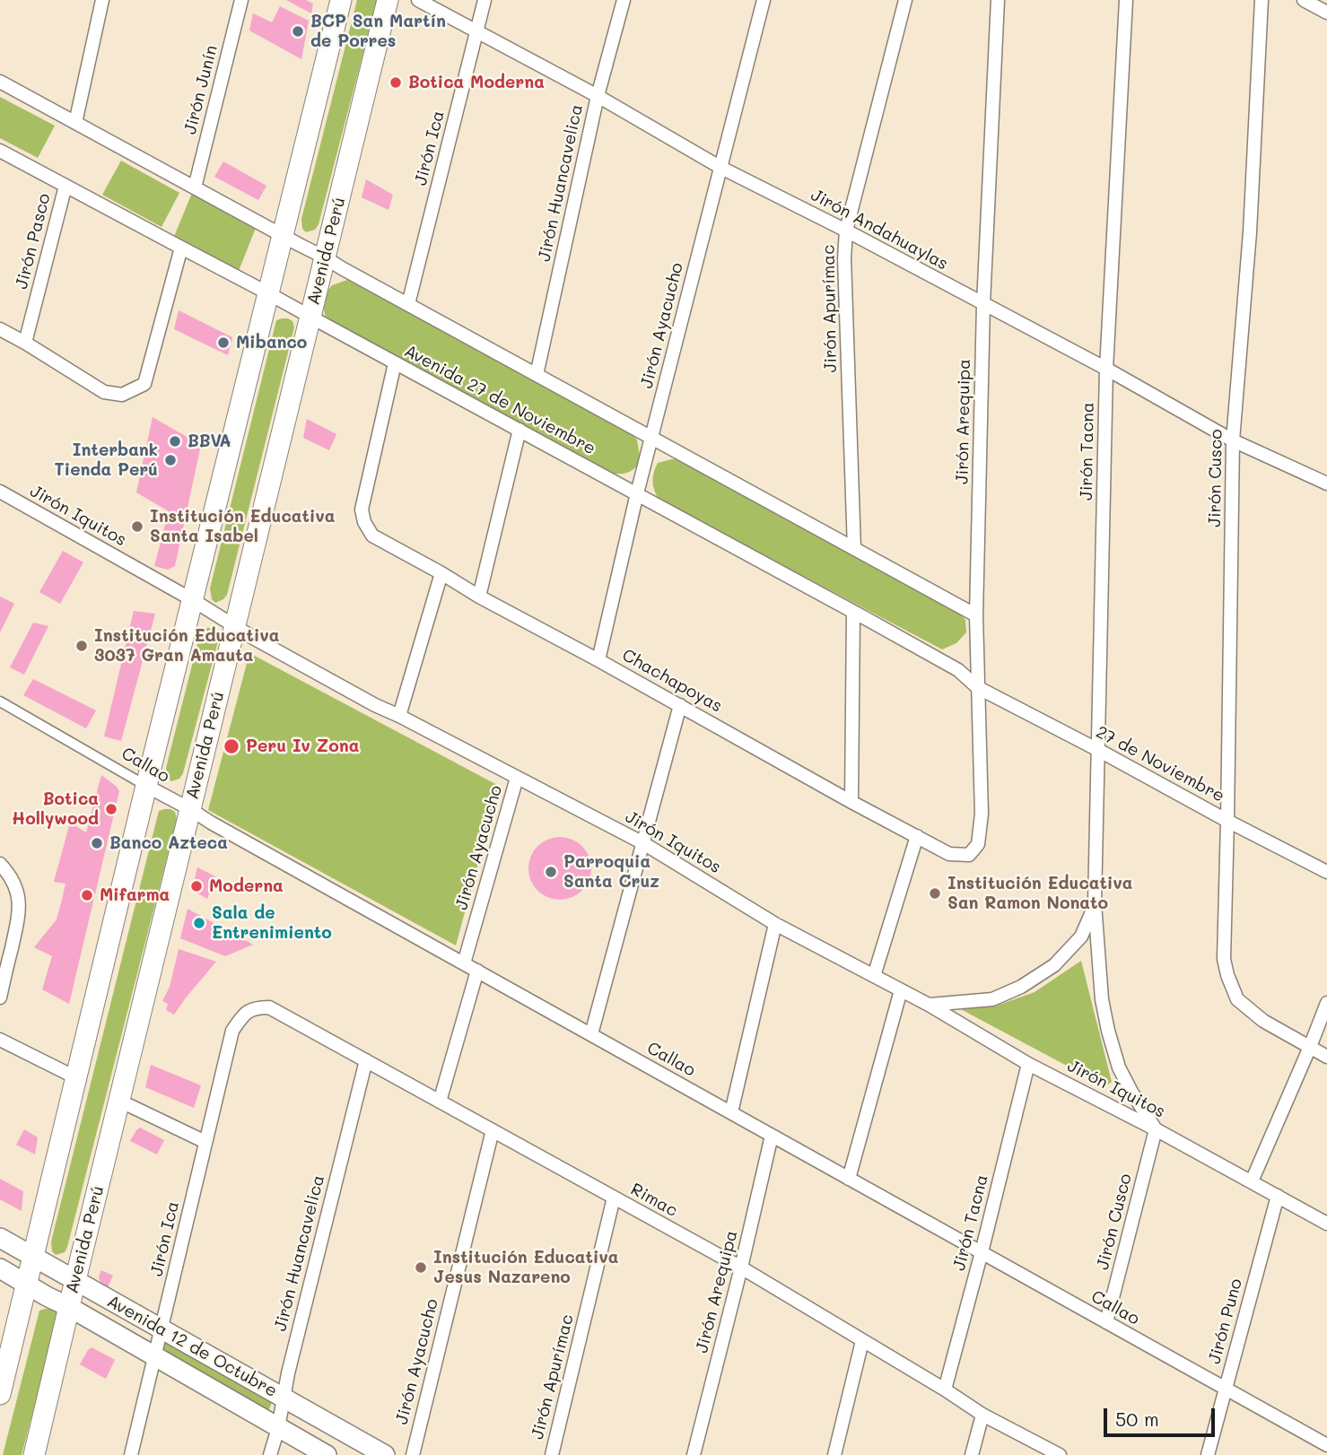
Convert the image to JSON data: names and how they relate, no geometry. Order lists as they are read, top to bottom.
{
  "streets": {
    "main road": ["Avenida Perú", "Avenida 12 de Octubre"],
    "street": [
      "Jirón Junín",
      "Jirón Ica",
      "Jirón Huancavelica",
      "Jirón Andahuaylas",
      "Jirón Pasco",
      "Jirón Apurímac",
      "Jirón Ayacucho",
      "Avenida 27 de Noviembre",
      "Jirón Arequipa",
      "Jirón Tacna",
      "Jirón Cusco",
      "Jirón Iquitos",
      "Chachapoyas",
      "27 de Noviembre",
      "Callao",
      "Rimac",
      "Jirón Puno"
    ]
  },
  "crossings": [
    ["Jirón Ica", "Jirón Andahuaylas"],
    ["Jirón Ica", "Rimac"],
    ["Jirón Ica", "Avenida 12 de Octubre"],
    ["Jirón Huancavelica", "Jirón Andahuaylas"],
    ["Jirón Huancavelica", "Rimac"],
    ["Jirón Huancavelica", "Avenida 12 de Octubre"],
    ["Jirón Andahuaylas", "Jirón Apurímac"],
    ["Jirón Andahuaylas", "Jirón Ayacucho"],
    ["Jirón Andahuaylas", "Jirón Arequipa"],
    ["Jirón Andahuaylas", "Jirón Tacna"],
    ["Jirón Andahuaylas", "Jirón Cusco"],
    ["Jirón Pasco", "Avenida 27 de Noviembre"],
    ["Avenida Perú", "Avenida 27 de Noviembre"],
    ["Avenida Perú", "Jirón Iquitos"],
    ["Avenida Perú", "Callao"],
    ["Avenida Perú", "Avenida 12 de Octubre"],
    ["Jirón Apurímac", "Rimac"],
    ["Jirón Ayacucho", "Avenida 27 de Noviembre"],
    ["Jirón Ayacucho", "Jirón Iquitos"],
    ["Jirón Ayacucho", "Chachapoyas"],
    ["Jirón Ayacucho", "Callao"],
    ["Jirón Ayacucho", "Rimac"],
    ["Avenida 27 de Noviembre", "Jirón Arequipa"],
    ["Avenida 27 de Noviembre", "Chachapoyas"],
    ["Avenida 27 de Noviembre", "27 de Noviembre"],
    ["Jirón Arequipa", "Chachapoyas"],
    ["Jirón Arequipa", "27 de Noviembre"],
    ["Jirón Arequipa", "Callao"],
    ["Jirón Arequipa", "Rimac"],
    ["Jirón Tacna", "Jirón Cusco"],
    ["Jirón Tacna", "Jirón Iquitos"],
    ["Jirón Tacna", "27 de Noviembre"],
    ["Jirón Tacna", "Callao"],
    ["Jirón Tacna", "Rimac"],
    ["Jirón Cusco", "Jirón Iquitos"],
    ["Jirón Cusco", "27 de Noviembre"],
    ["Jirón Cusco", "Callao"],
    ["Jirón Iquitos", "Jirón Puno"],
    ["Callao", "Jirón Puno"]
  ],
  "places": [
    "BCP San Martín de Porres",
    "Botica Moderna",
    "Mibanco",
    "BBVA",
    "Interbank Tienda Perú",
    "Institución Educativa Santa Isabel",
    "Institución Educativa 3037 Gran Amauta",
    "Peru Iv Zona",
    "Botica Hollywood",
    "Banco Azteca",
    "Parroquia Santa Cruz",
    "Moderna",
    "Institución Educativa San Ramon Nonato",
    "Mifarma",
    "Sala de Entrenimiento",
    "Institución Educativa Jesus Nazareno"
  ],
  "scale_bar": "50 m"
}
